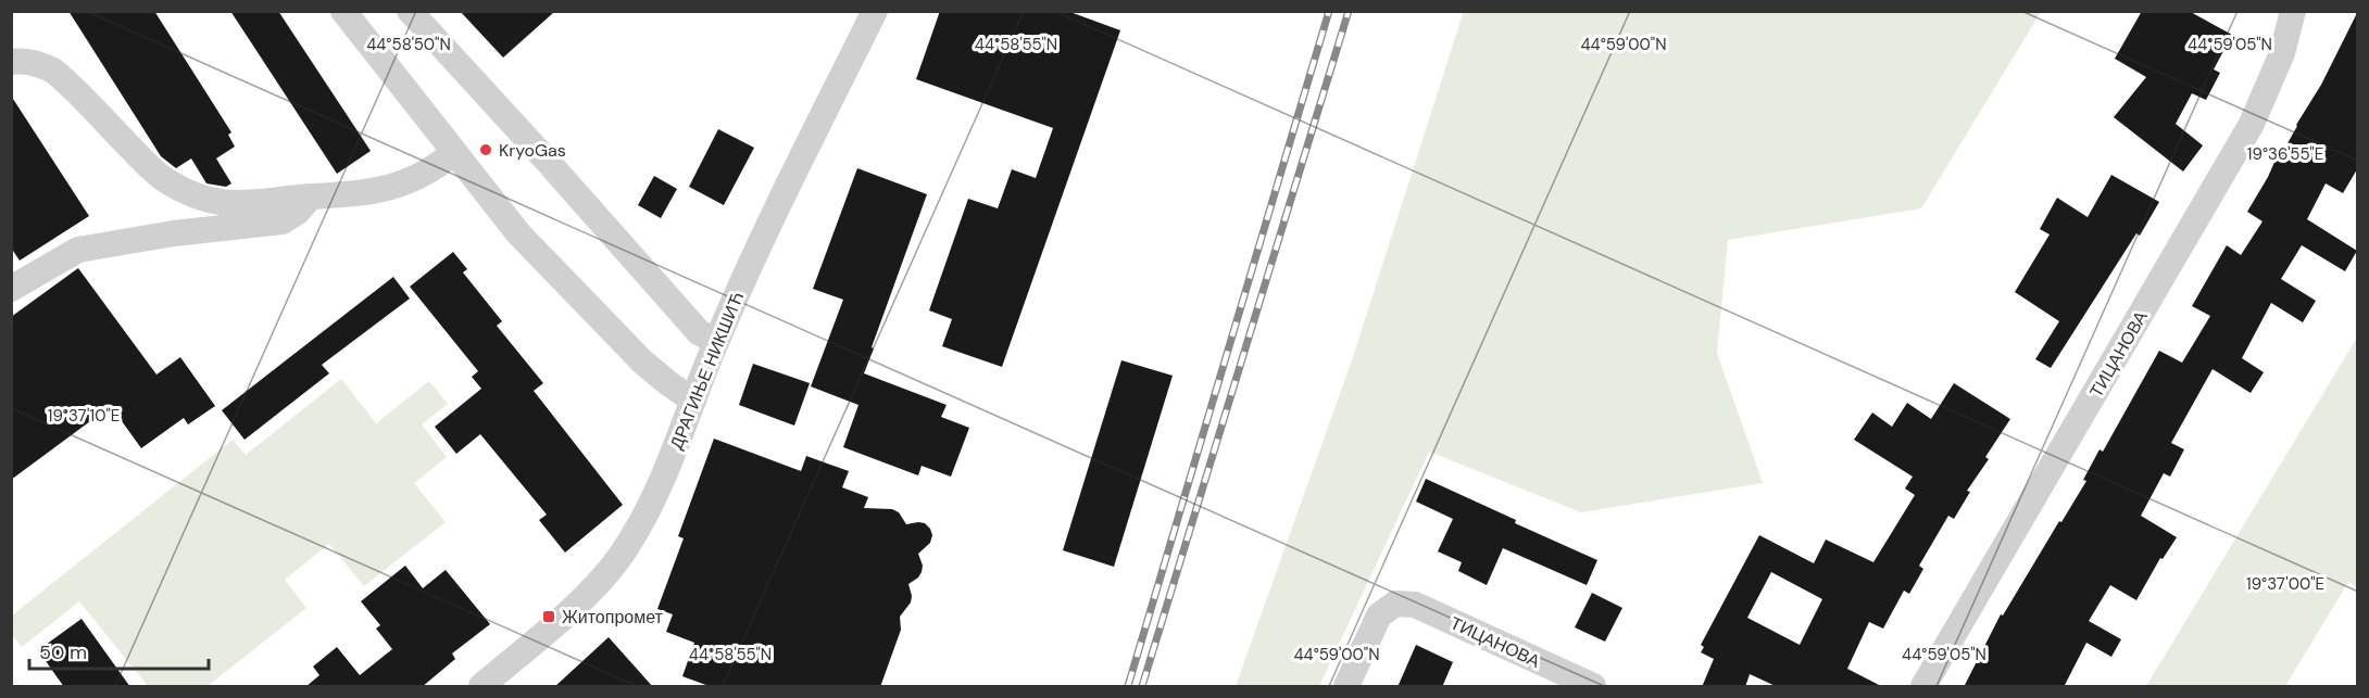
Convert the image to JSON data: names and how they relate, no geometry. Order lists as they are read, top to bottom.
{
  "streets": {
    "street": ["ТИЦАНОВА", "ДРАГИЊЕ НИКШИЋ"]
  },
  "places": {
    "other": ["KryoGas"],
    "transit": ["Житопромет"]
  },
  "scale_bar": "50 m",
  "coordinates": [
    "44°58'50\"N",
    "44°58'55\"N",
    "44°59'00\"N",
    "44°59'05\"N",
    "19°36'55\"E",
    "19°37'10\"E",
    "19°37'00\"E"
  ]
}
